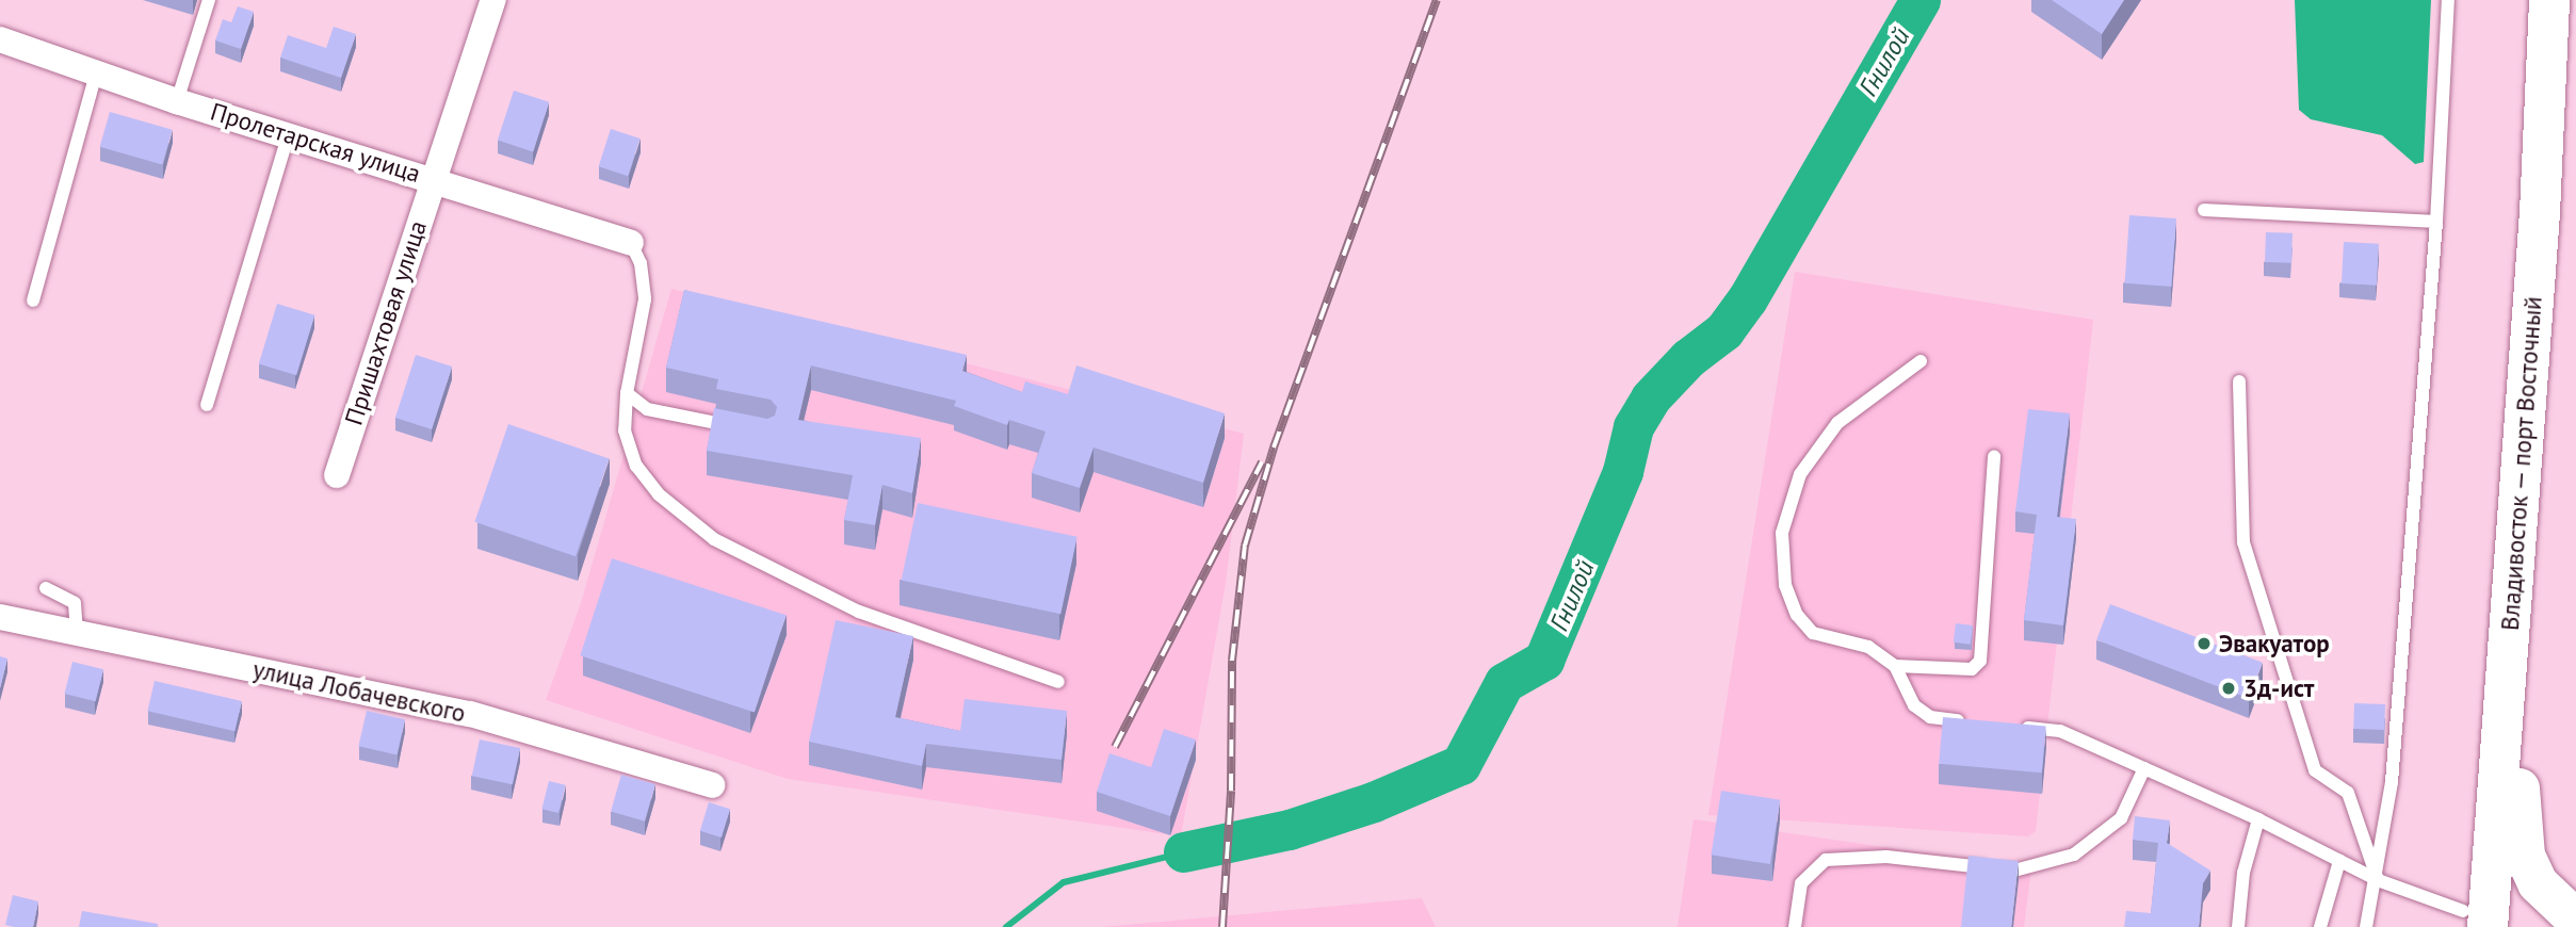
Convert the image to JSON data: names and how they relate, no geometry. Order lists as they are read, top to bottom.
{
  "streets": {
    "highway": ["Владивосток — порт Восточный"],
    "street": ["Пролетарская улица", "Пришахтовая улица", "улица Лобачевского"]
  },
  "crossings": [
    ["Пролетарская улица", "Пришахтовая улица"]
  ],
  "water": ["Гнилой"],
  "places": ["Эвакуатор", "3д-ист"]
}
